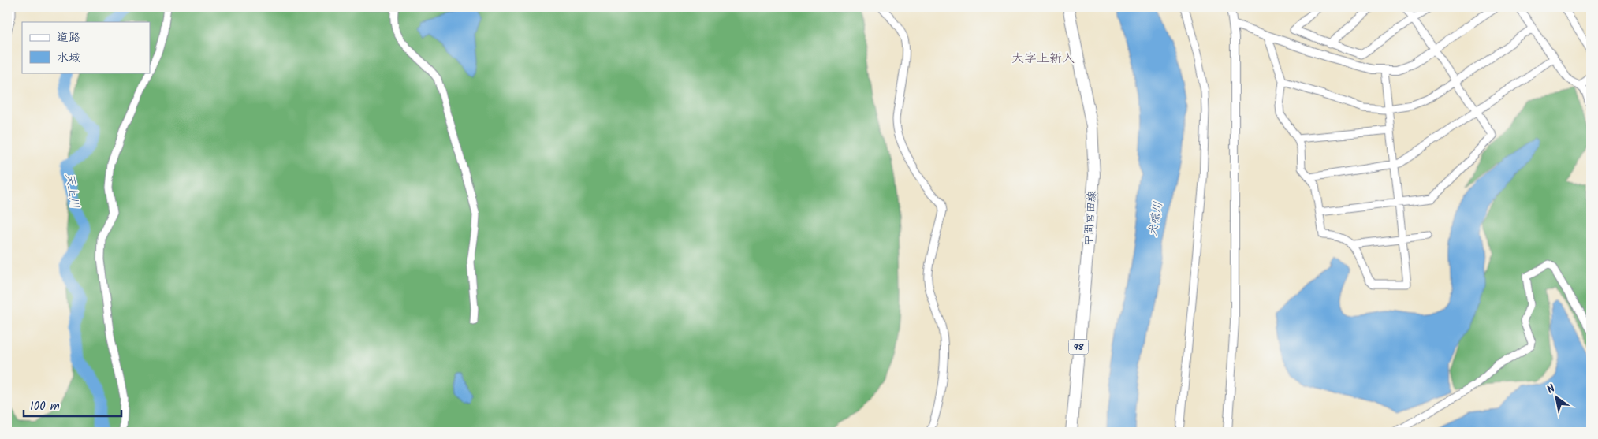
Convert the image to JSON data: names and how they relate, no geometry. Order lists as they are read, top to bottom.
{
  "streets": {
    "main road": ["中間宮田線", "98"]
  },
  "districts": ["大字上新入"],
  "water": ["天上川", "犬鳴川"],
  "legend": ["道路", "水域"],
  "scale_bar": "100 m",
  "north": "top left"
}
